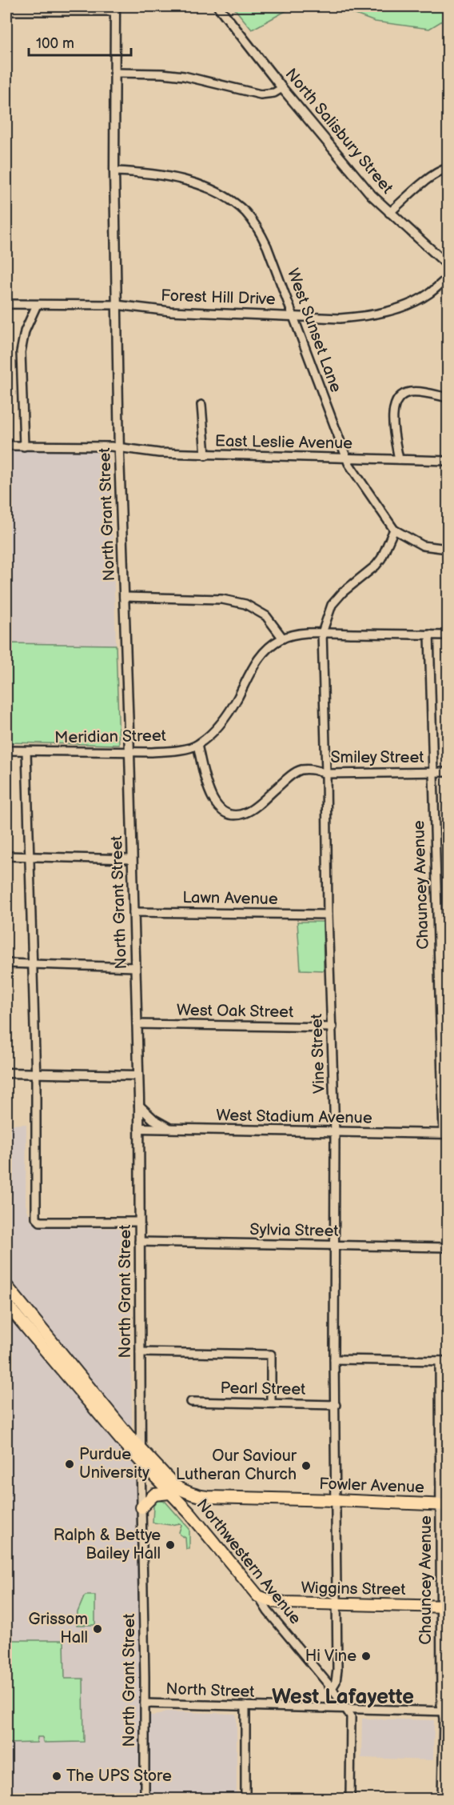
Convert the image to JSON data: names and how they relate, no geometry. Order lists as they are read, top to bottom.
{
  "streets": {
    "main road": ["Fowler Avenue", "Northwestern Avenue", "Wiggins Street"],
    "street": [
      "North Salisbury Street",
      "Forest Hill Drive",
      "West Sunset Lane",
      "East Leslie Avenue",
      "North Grant Street",
      "Meridian Street",
      "Smiley Street",
      "Chauncey Avenue",
      "Lawn Avenue",
      "West Oak Street",
      "Vine Street",
      "West Stadium Avenue",
      "Sylvia Street",
      "Pearl Street",
      "North Street"
    ]
  },
  "crossings": [
    ["Forest Hill Drive", "West Sunset Lane"],
    ["Forest Hill Drive", "North Grant Street"],
    ["West Sunset Lane", "East Leslie Avenue"],
    ["West Sunset Lane", "North Grant Street"],
    ["West Sunset Lane", "Vine Street"],
    ["East Leslie Avenue", "North Grant Street"],
    ["North Grant Street", "Meridian Street"],
    ["North Grant Street", "Lawn Avenue"],
    ["North Grant Street", "West Oak Street"],
    ["North Grant Street", "West Stadium Avenue"],
    ["North Grant Street", "Sylvia Street"],
    ["North Grant Street", "Fowler Avenue"],
    ["North Grant Street", "Northwestern Avenue"],
    ["North Grant Street", "North Street"],
    ["Meridian Street", "Smiley Street"],
    ["Meridian Street", "Chauncey Avenue"],
    ["Meridian Street", "Vine Street"],
    ["Smiley Street", "Chauncey Avenue"],
    ["Smiley Street", "Vine Street"],
    ["Chauncey Avenue", "West Stadium Avenue"],
    ["Chauncey Avenue", "Fowler Avenue"],
    ["Chauncey Avenue", "Wiggins Street"],
    ["Chauncey Avenue", "North Street"],
    ["Lawn Avenue", "Vine Street"],
    ["West Oak Street", "Vine Street"],
    ["Vine Street", "West Stadium Avenue"],
    ["Vine Street", "Sylvia Street"],
    ["Vine Street", "Pearl Street"],
    ["Vine Street", "Fowler Avenue"],
    ["Vine Street", "Northwestern Avenue"],
    ["Vine Street", "Wiggins Street"],
    ["Northwestern Avenue", "Wiggins Street"],
    ["Northwestern Avenue", "North Street"]
  ],
  "districts": ["West Lafayette"],
  "places": [
    "Purdue University",
    "Our Saviour Lutheran Church",
    "Ralph & Bettye Bailey Hall",
    "Grissom Hall",
    "Hi Vine",
    "The UPS Store"
  ],
  "scale_bar": "100 m"
}
